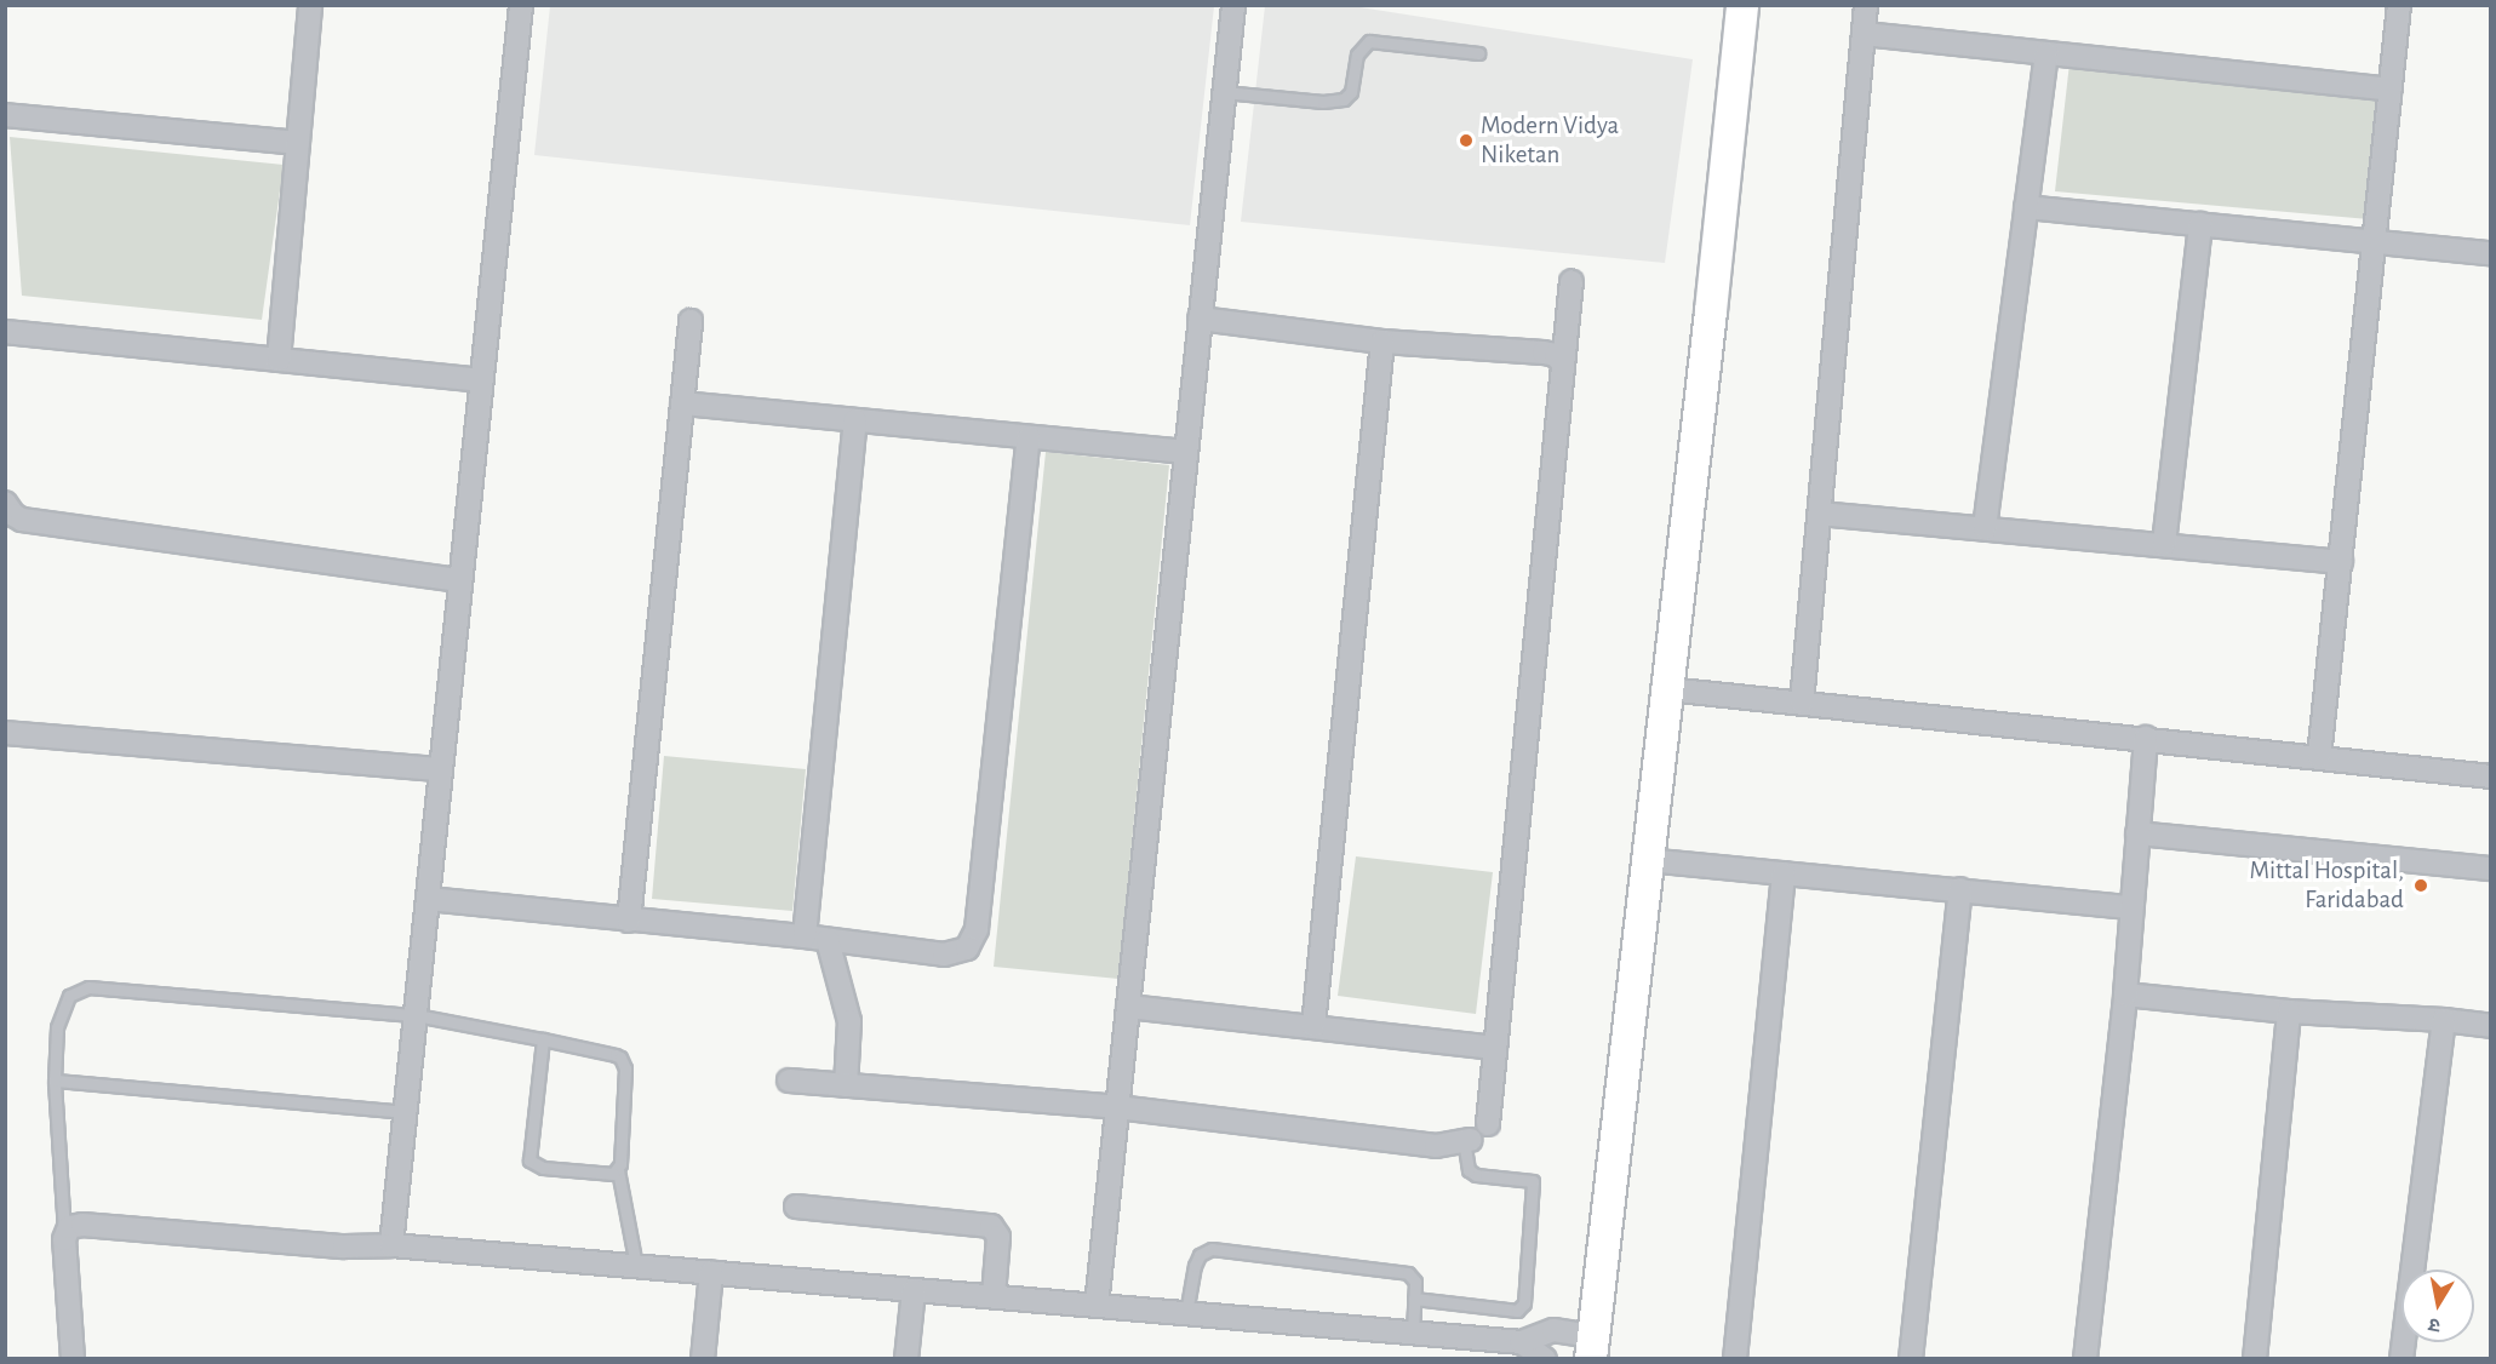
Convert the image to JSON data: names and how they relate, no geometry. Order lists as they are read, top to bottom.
{
  "places": ["Modern Vidya Niketan", "Mittal Hospital, Faridabad"],
  "north": "bottom"
}
